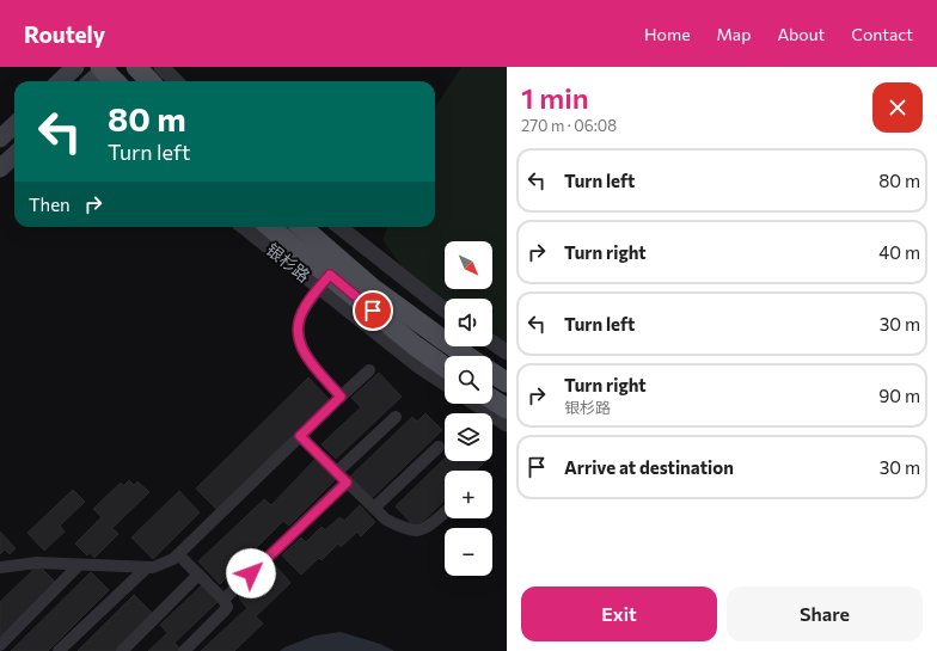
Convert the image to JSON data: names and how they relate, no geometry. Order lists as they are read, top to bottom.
{
  "streets": {
    "main road": ["银杉路"]
  },
  "north": "bottom right",
  "page": {
    "header": "Routely",
    "nav": [
      "Home",
      "Map",
      "About",
      "Contact"
    ],
    "heading": ["1 min", "270 m · 06:08"],
    "turn": ["80 m", "Turn left"],
    "list": [
      {
        "name": "Turn left",
        "value": "80 m"
      },
      {
        "name": "Turn right",
        "value": "40 m"
      },
      {
        "name": "Turn left",
        "value": "30 m"
      },
      {
        "name": "Turn right",
        "note": "银杉路",
        "value": "90 m"
      },
      {
        "name": "Arrive at destination",
        "value": "30 m"
      }
    ],
    "then": "Then",
    "map_buttons": ["+", "−"],
    "buttons": ["Exit", "Share"]
  }
}
